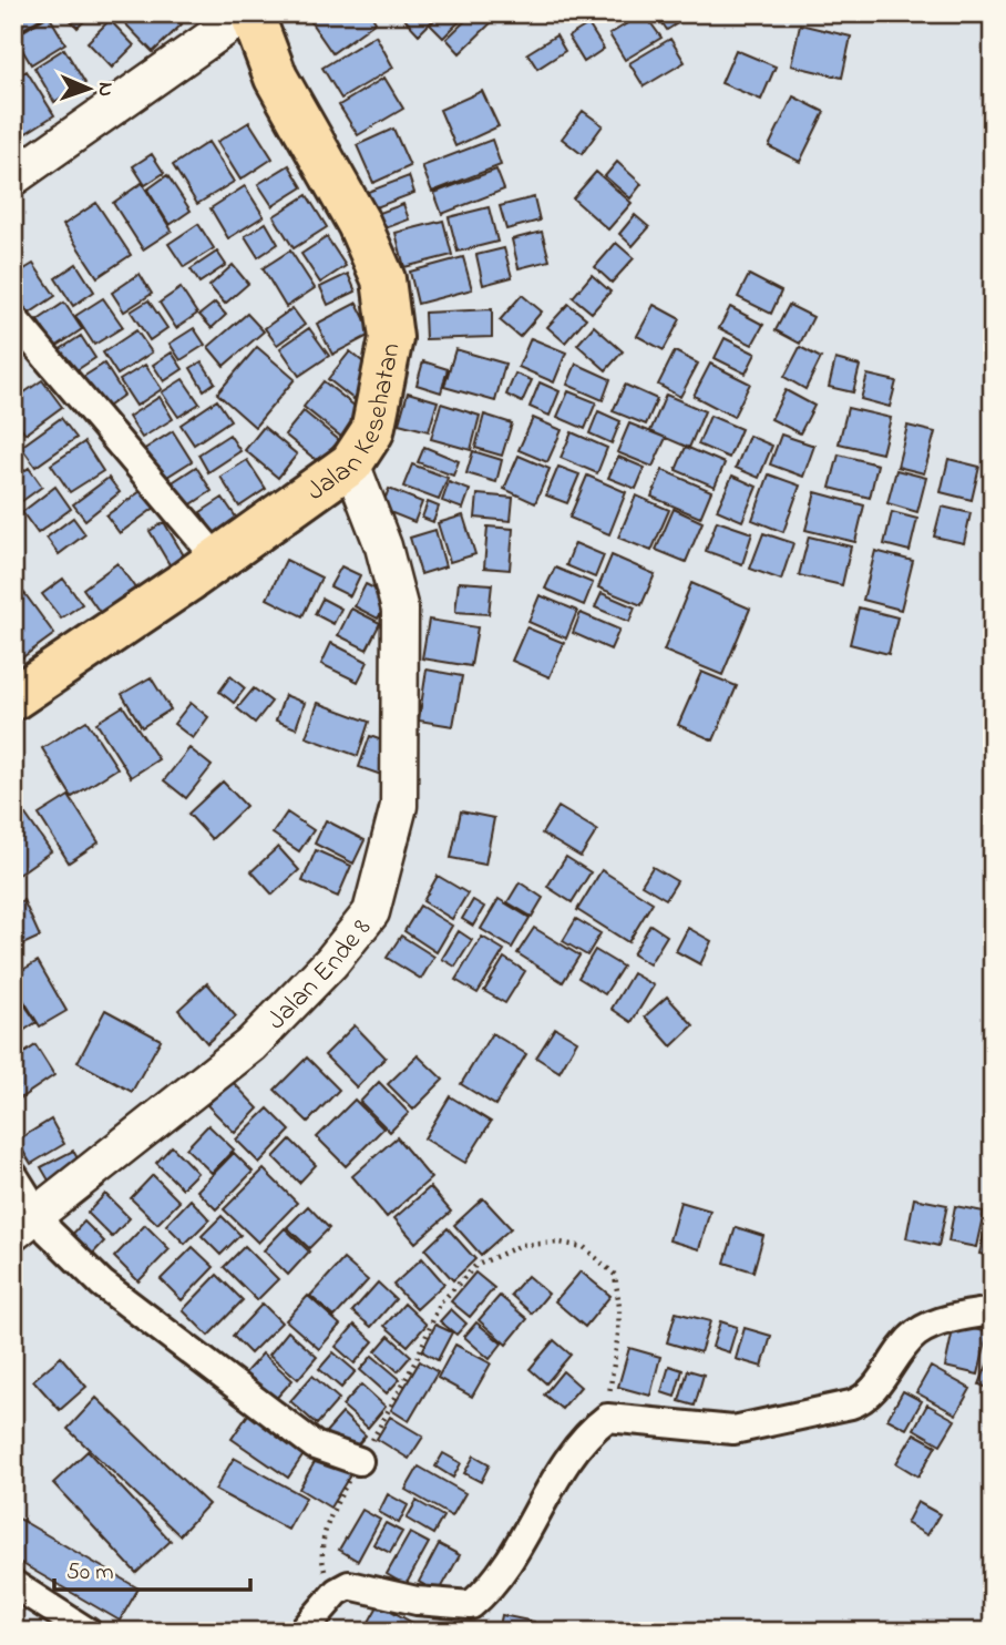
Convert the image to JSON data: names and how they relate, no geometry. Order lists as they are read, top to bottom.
{
  "streets": {
    "highway": ["Jalan Kesehatan"],
    "street": ["Jalan Ende 8"]
  },
  "crossings": [
    ["Jalan Kesehatan", "Jalan Ende 8"]
  ],
  "scale_bar": "50 m",
  "north": "right"
}
